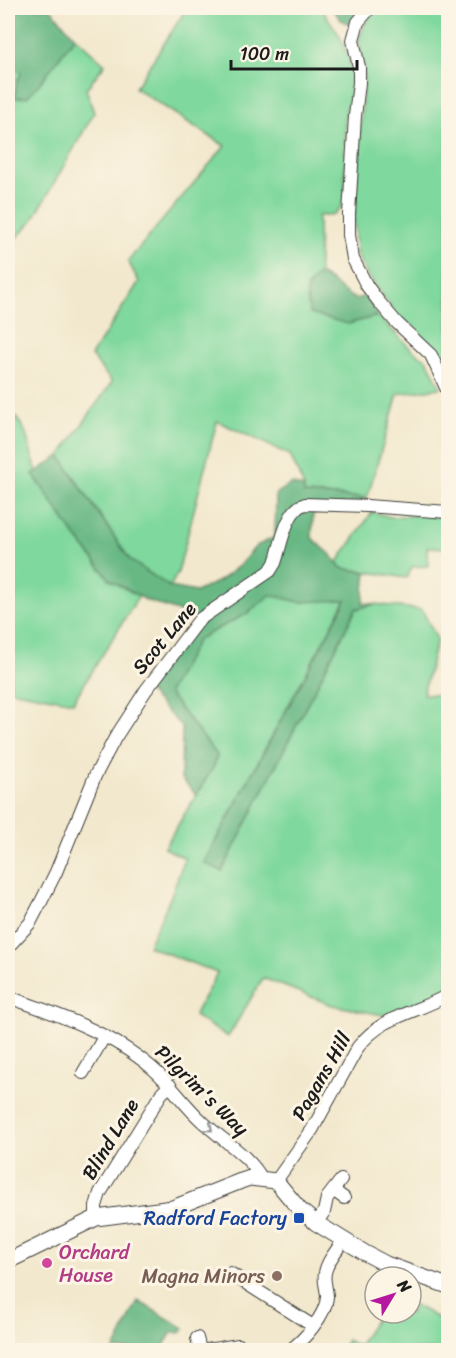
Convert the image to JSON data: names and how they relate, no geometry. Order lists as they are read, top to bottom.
{
  "streets": {
    "street": [
      "Scot Lane",
      "Pagans Hill",
      "Pilgrim's Way",
      "Blind Lane"
    ]
  },
  "crossings": [
    ["Pagans Hill", "Pilgrim's Way"],
    ["Pilgrim's Way", "Blind Lane"]
  ],
  "one_way": ["Pilgrim's Way"],
  "places": {
    "transit": ["Radford Factory"],
    "other": ["Orchard House", "Magna Minors"]
  },
  "scale_bar": "100 m",
  "north": "top right"
}
